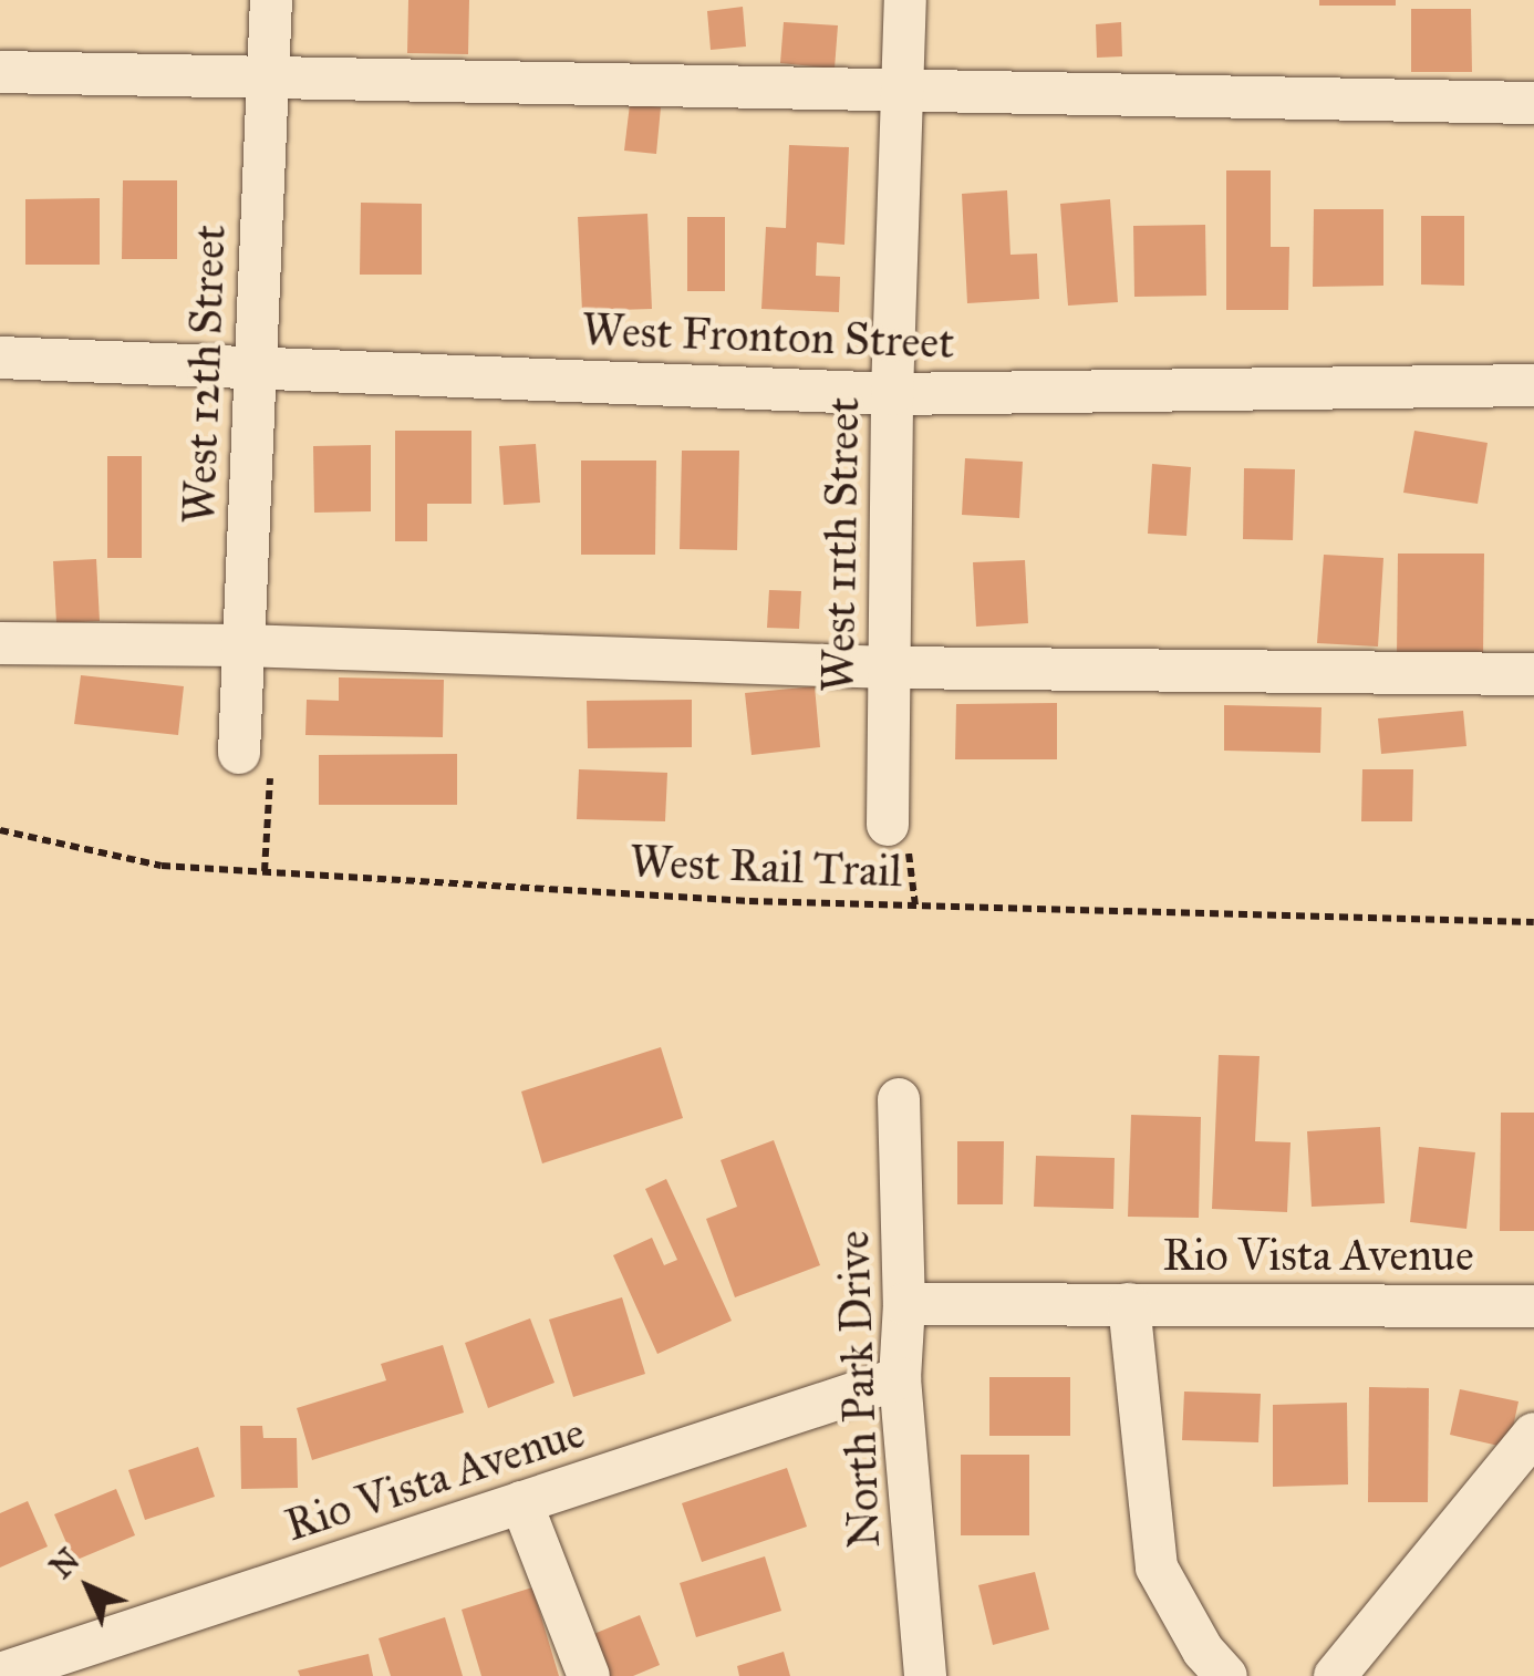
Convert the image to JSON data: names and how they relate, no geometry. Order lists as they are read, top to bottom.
{
  "streets": {
    "street": [
      "West Fronton Street",
      "West 12th Street",
      "West 11th Street",
      "Rio Vista Avenue",
      "North Park Drive"
    ],
    "path": ["West Rail Trail"]
  },
  "crossings": [
    ["West Fronton Street", "West 12th Street"],
    ["West Fronton Street", "West 11th Street"],
    ["Rio Vista Avenue", "North Park Drive"]
  ],
  "north": "top left"
}
